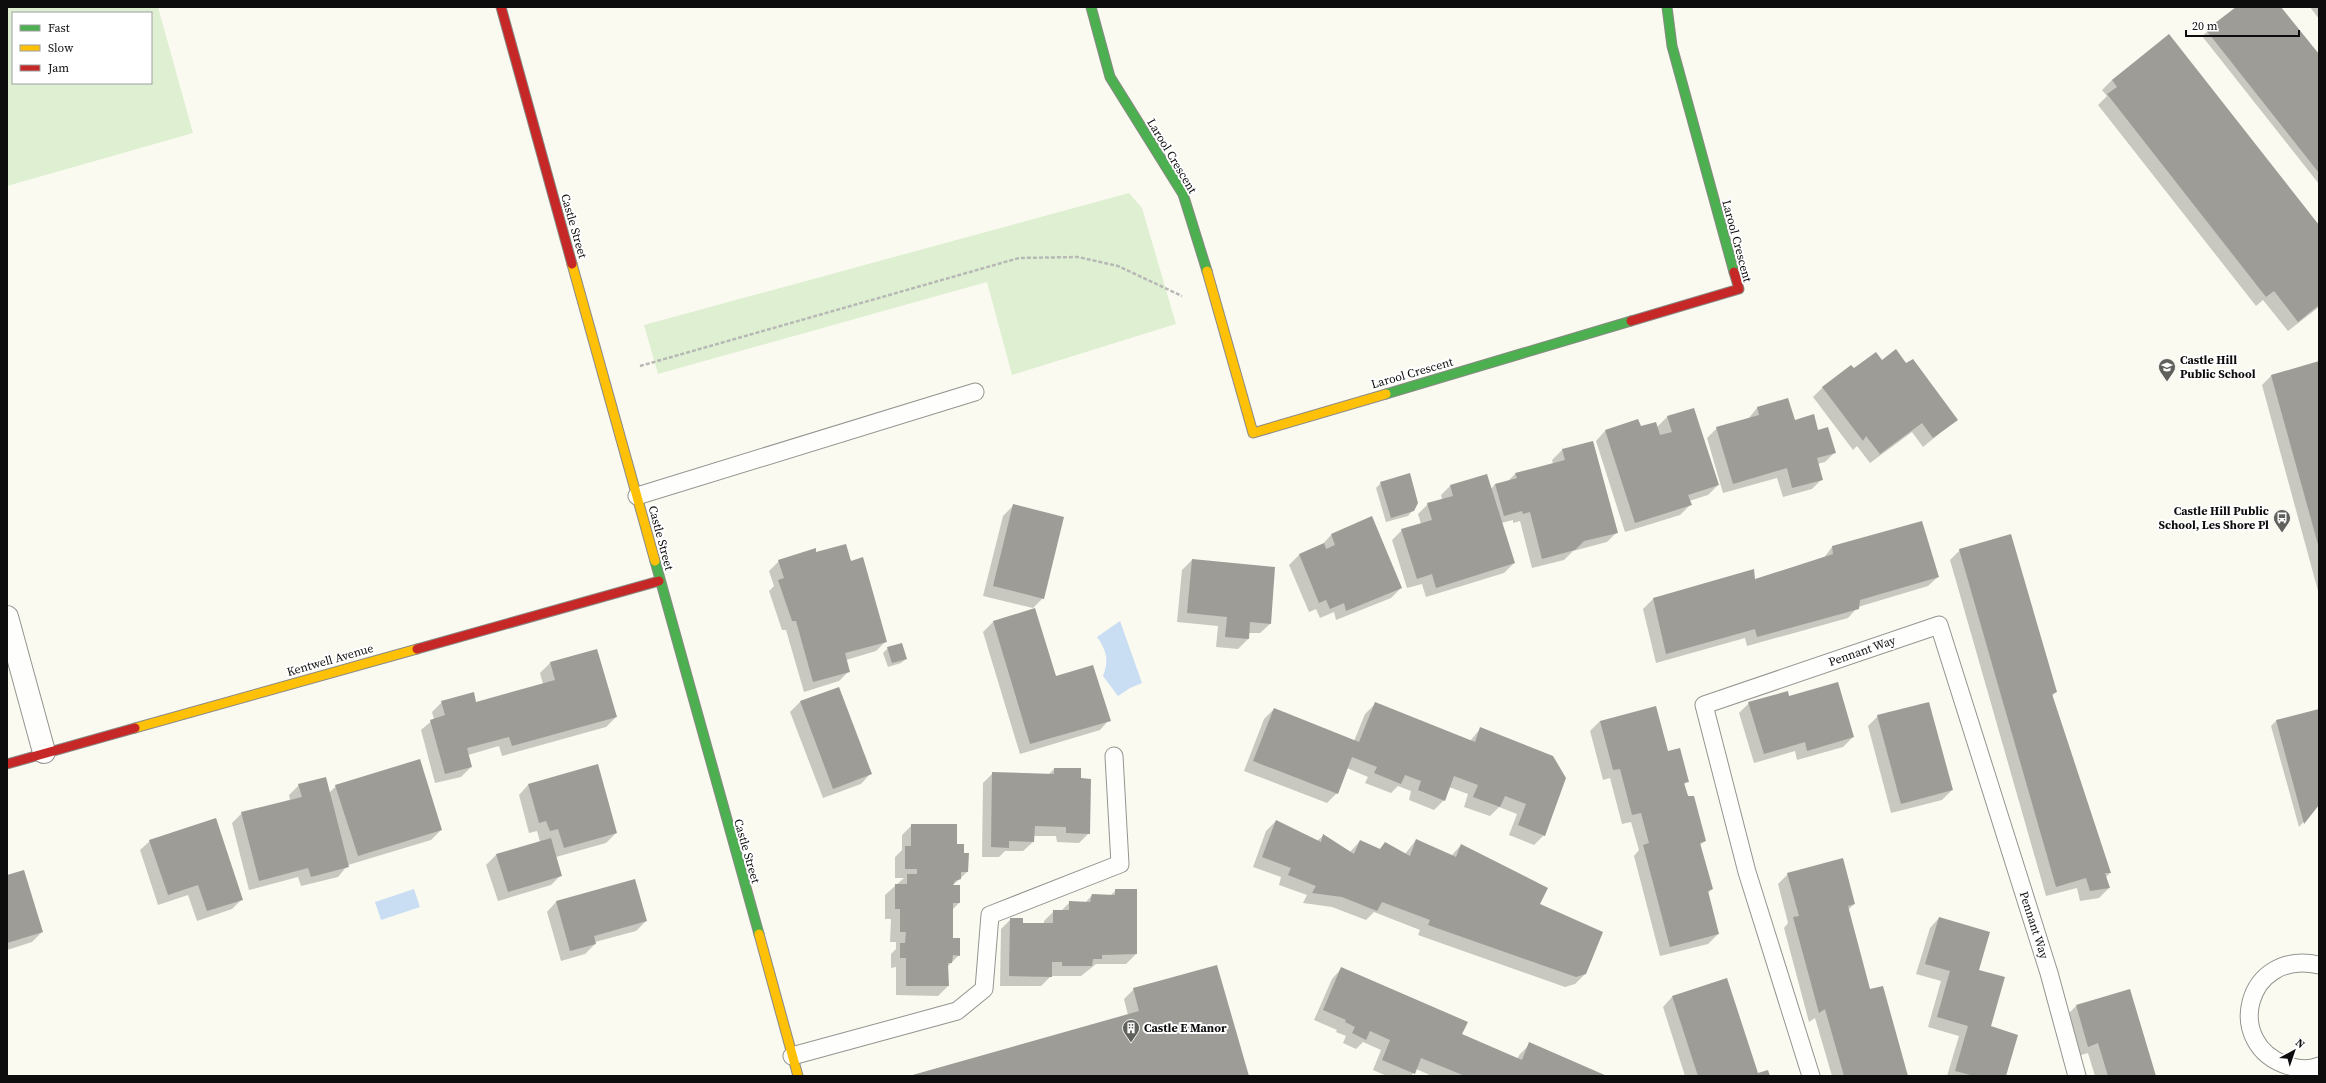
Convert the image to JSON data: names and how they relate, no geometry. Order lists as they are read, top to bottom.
{
  "streets": {
    "street": ["Larool Crescent", "Castle Street", "Kentwell Avenue"],
    "lane": ["Pennant Way"]
  },
  "crossings": [
    ["Castle Street", "Kentwell Avenue"]
  ],
  "places": {
    "school or university": ["Castle Hill Public School"],
    "bus stop": ["Castle Hill Public School, Les Shore Pl"],
    "building": ["Castle E Manor"]
  },
  "legend": ["Fast", "Slow", "Jam"],
  "scale_bar": "20 m",
  "north": "top right"
}
